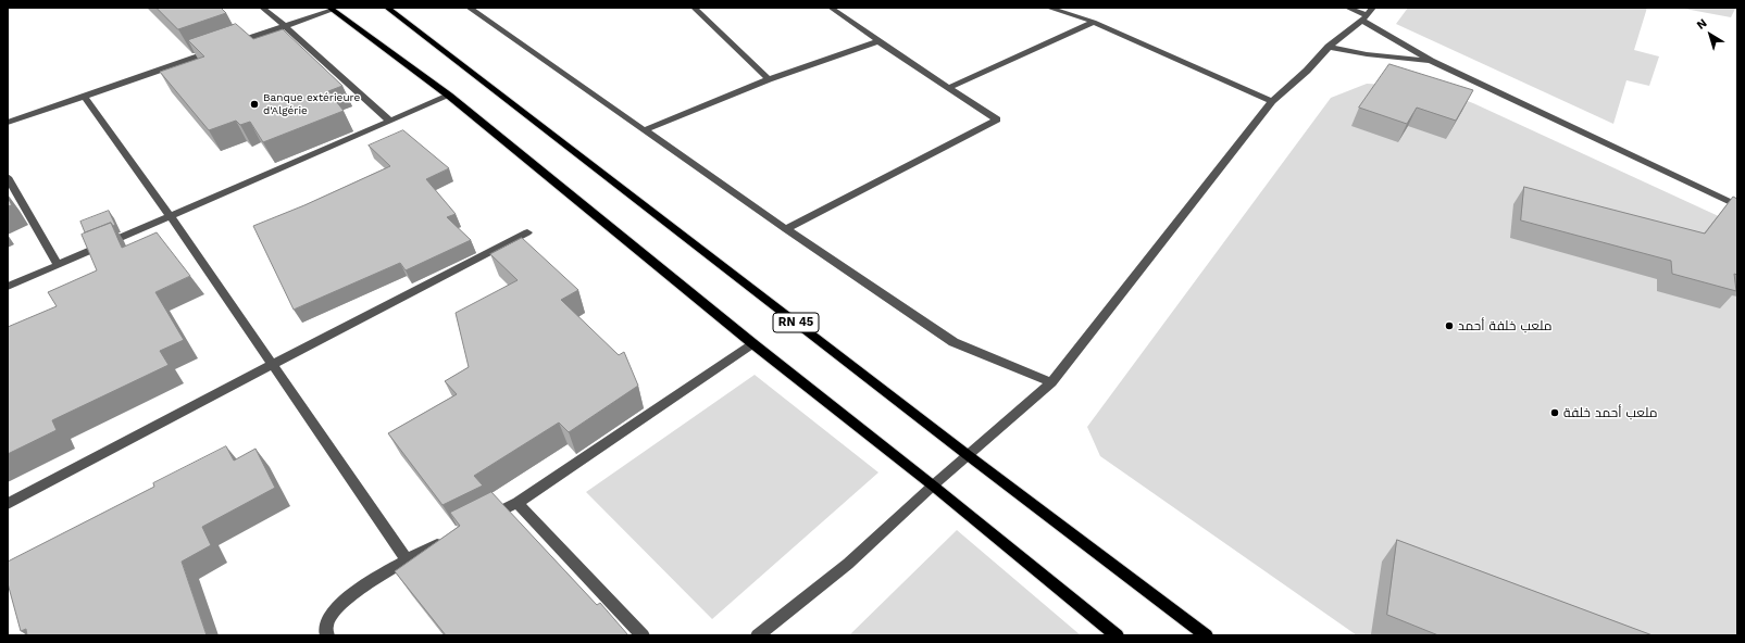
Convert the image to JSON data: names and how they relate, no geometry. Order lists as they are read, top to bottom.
{
  "streets": {
    "main road": ["RN 45"]
  },
  "places": ["Banque extérieure d'Algérie", "ملعب خلفة أحمد", "ملعب أحمد خلفة"],
  "north": "top left"
}
